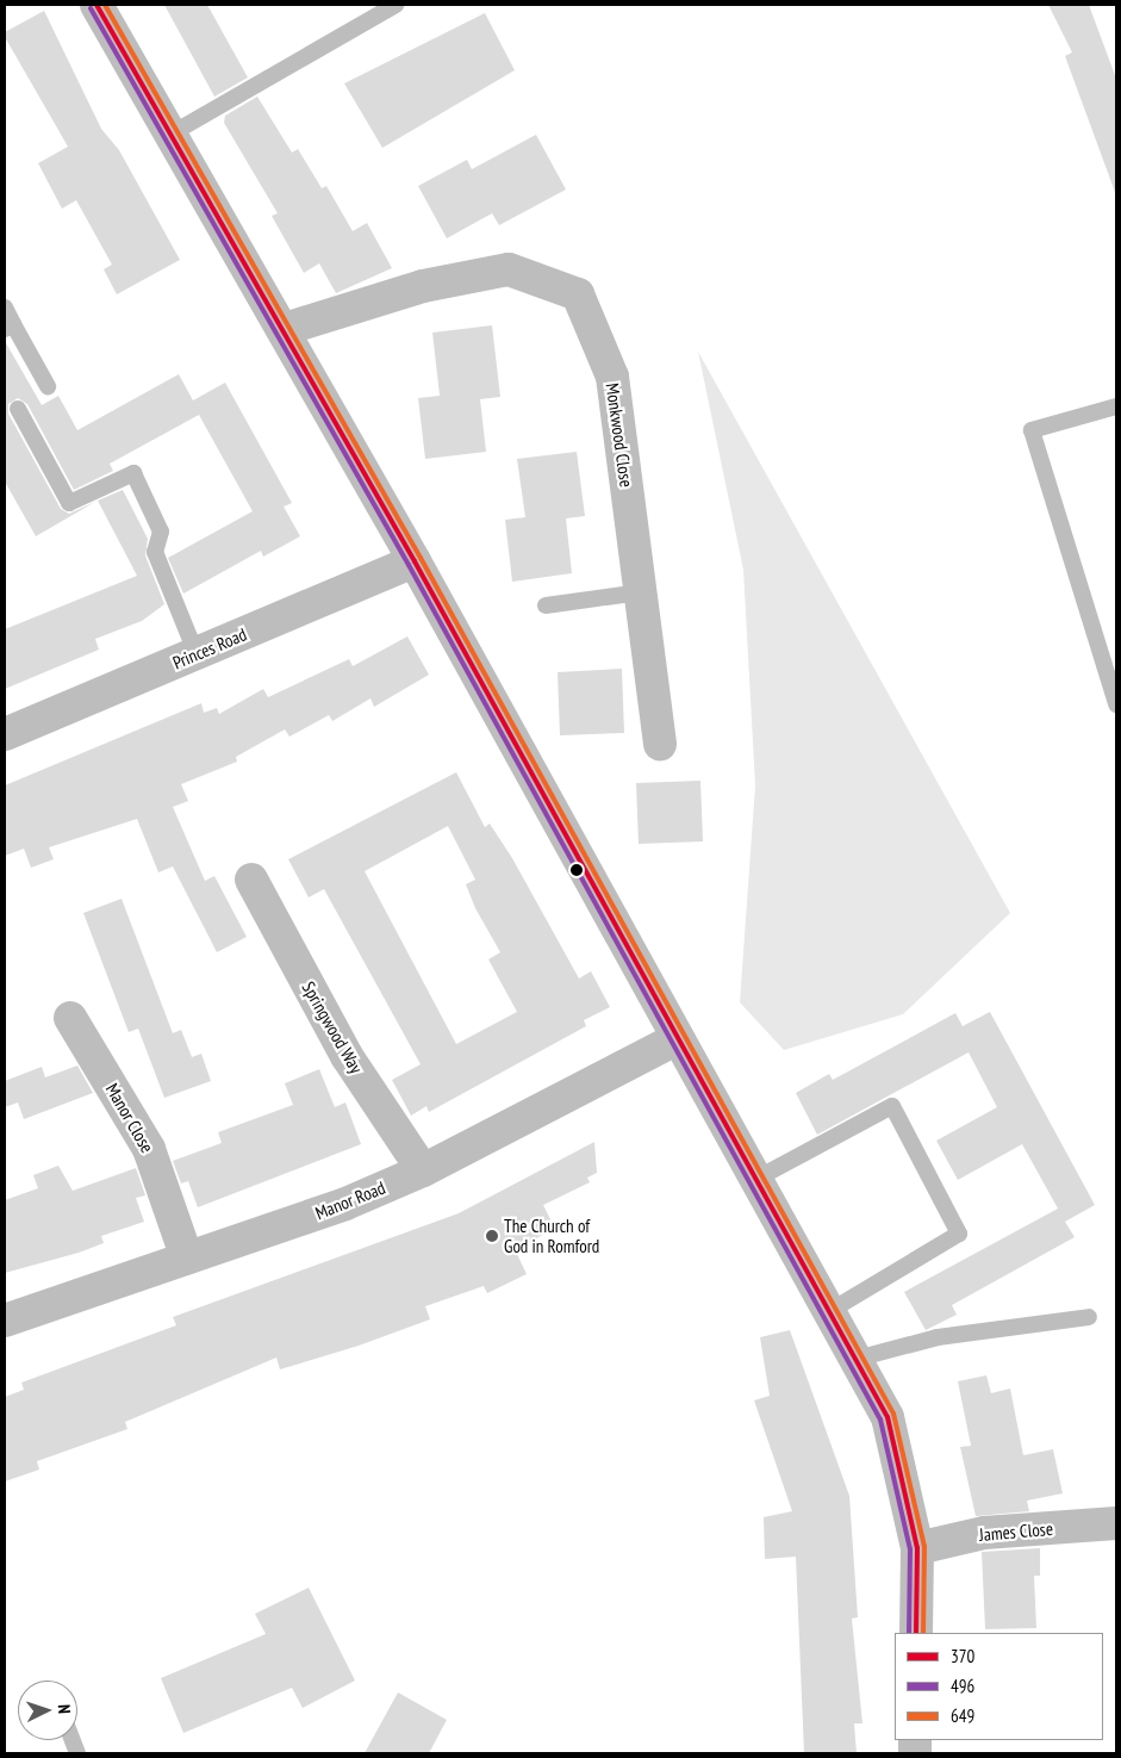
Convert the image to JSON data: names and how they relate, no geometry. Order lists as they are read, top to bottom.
{
  "streets": {
    "street": [
      "Monkwood Close",
      "Princes Road",
      "Springwood Way",
      "Manor Close",
      "Manor Road",
      "James Close"
    ]
  },
  "crossings": [
    ["Springwood Way", "Manor Road"],
    ["Manor Close", "Manor Road"]
  ],
  "places": ["The Church of God in Romford"],
  "lines": ["transit line 370", "transit line 649", "transit line 496"],
  "legend": ["370", "496", "649"],
  "north": "right"
}
